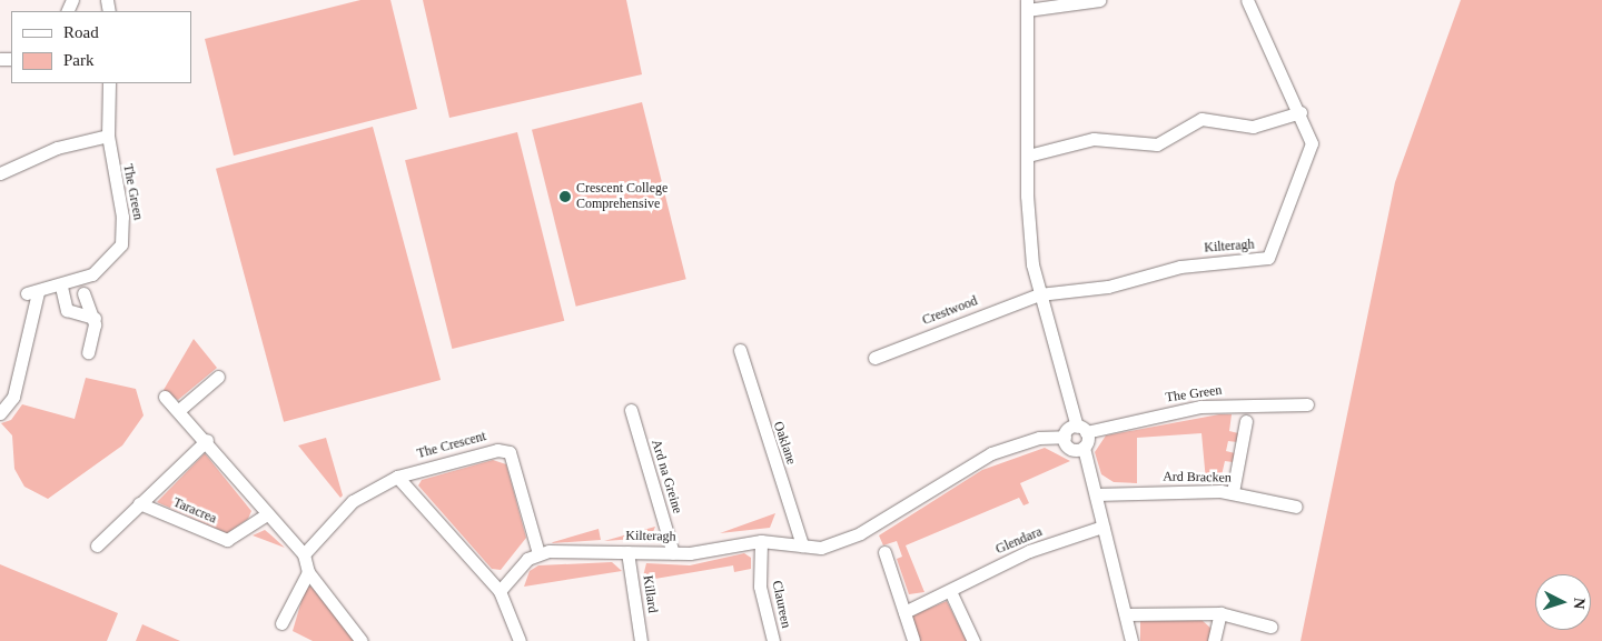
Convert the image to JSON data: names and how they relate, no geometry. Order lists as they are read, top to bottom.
{
  "streets": {
    "street": [
      "The Green",
      "Kilteragh",
      "Crestwood",
      "Oaklane",
      "The Crescent",
      "Ard na Greine",
      "Ard Bracken",
      "Taracrea",
      "Glendara",
      "Killard",
      "Claureen"
    ]
  },
  "crossings": [
    ["Kilteragh", "Crestwood"],
    ["Kilteragh", "Oaklane"],
    ["Kilteragh", "The Crescent"],
    ["Kilteragh", "Ard na Greine"],
    ["Kilteragh", "Killard"],
    ["Kilteragh", "Claureen"]
  ],
  "places": ["Crescent College Comprehensive"],
  "legend": ["Road", "Park"],
  "north": "right"
}
